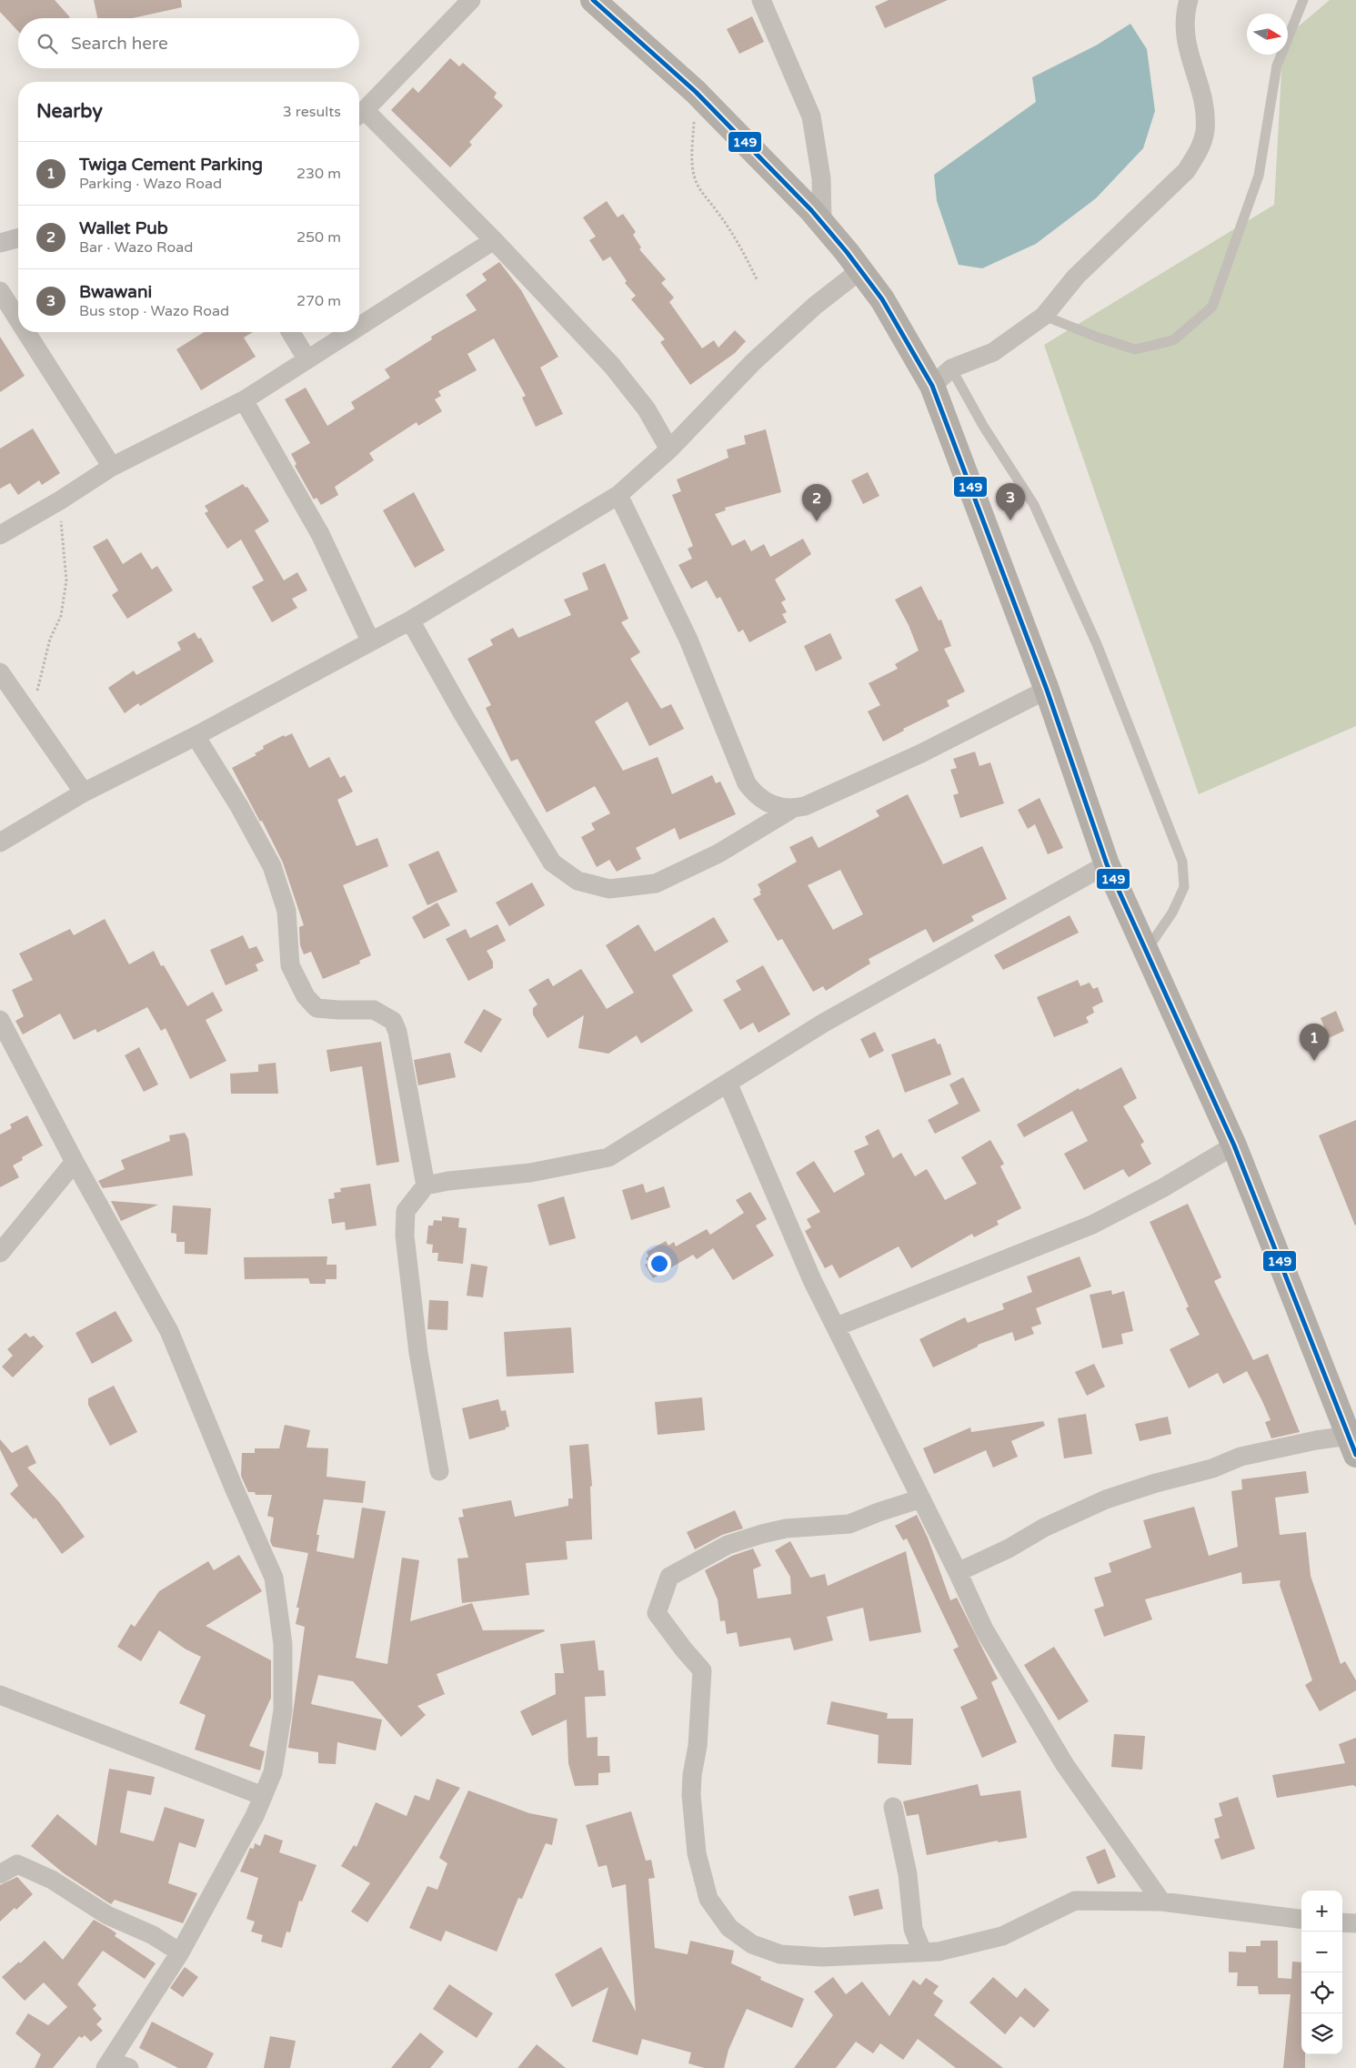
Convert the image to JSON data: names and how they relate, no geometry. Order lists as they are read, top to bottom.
{
  "lines": ["transit line 149"],
  "north": "right",
  "page": {
    "search": "Search here",
    "heading": ["Nearby", "3 results"],
    "list": [
      {
        "mark": "1",
        "name": "Twiga Cement Parking",
        "note": "Parking · Wazo Road",
        "value": "230 m"
      },
      {
        "mark": "2",
        "name": "Wallet Pub",
        "note": "Bar · Wazo Road",
        "value": "250 m"
      },
      {
        "mark": "3",
        "name": "Bwawani",
        "note": "Bus stop · Wazo Road",
        "value": "270 m"
      }
    ],
    "pins": ["3", "2", "1"],
    "map_buttons": ["+", "−"]
  }
}
